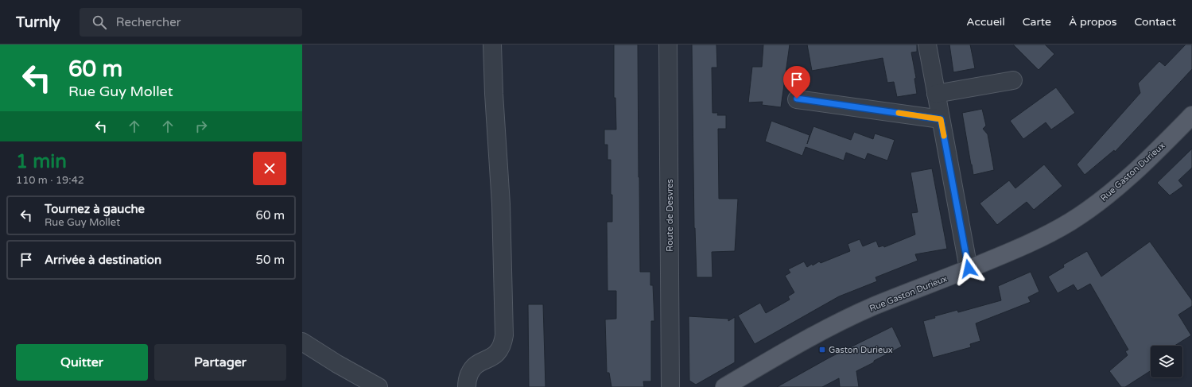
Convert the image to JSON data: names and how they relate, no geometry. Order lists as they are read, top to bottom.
{
  "streets": {
    "main road": ["Rue Gaston Durieux"],
    "street": ["Route de Desvres"]
  },
  "places": {
    "transit": ["Gaston Durieux"]
  },
  "page": {
    "header": "Turnly",
    "search": "Rechercher",
    "nav": [
      "Accueil",
      "Carte",
      "À propos",
      "Contact"
    ],
    "turn": ["60 m", "Rue Guy Mollet"],
    "heading": ["1 min", "110 m · 19:42"],
    "list": [
      {
        "name": "Tournez à gauche",
        "note": "Rue Guy Mollet",
        "value": "60 m"
      },
      {
        "name": "Arrivée à destination",
        "value": "50 m"
      }
    ],
    "buttons": ["Quitter", "Partager"]
  }
}
